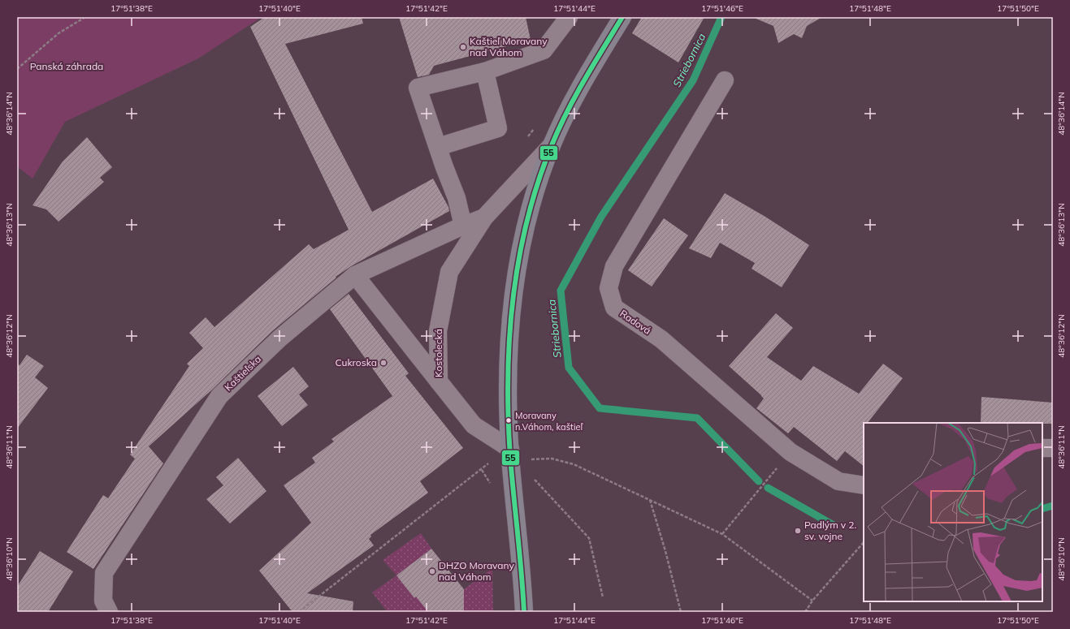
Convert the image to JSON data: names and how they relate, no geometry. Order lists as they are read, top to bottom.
{
  "streets": {
    "main road": ["Kostolecká"],
    "street": ["Radová", "Kaštieľska"]
  },
  "crossings": [
    ["Kostolecká", "Kaštieľska"]
  ],
  "water": ["Striebornica"],
  "parks": ["Panská záhrada"],
  "places": [
    "Kaštieľ Moravany nad Váhom",
    "Cukroska",
    "Moravany n.Váhom, kaštieľ",
    "Padlým v 2. sv. vojne",
    "DHZO Moravany nad Váhom"
  ],
  "lines": ["transit line 55"],
  "coordinates": [
    "17°51'38\"E",
    "17°51'40\"E",
    "17°51'42\"E",
    "17°51'44\"E",
    "17°51'46\"E",
    "17°51'48\"E",
    "17°51'50\"E",
    "48°36'14\"N",
    "48°36'13\"N",
    "48°36'12\"N",
    "48°36'11\"N",
    "48°36'10\"N"
  ]
}
